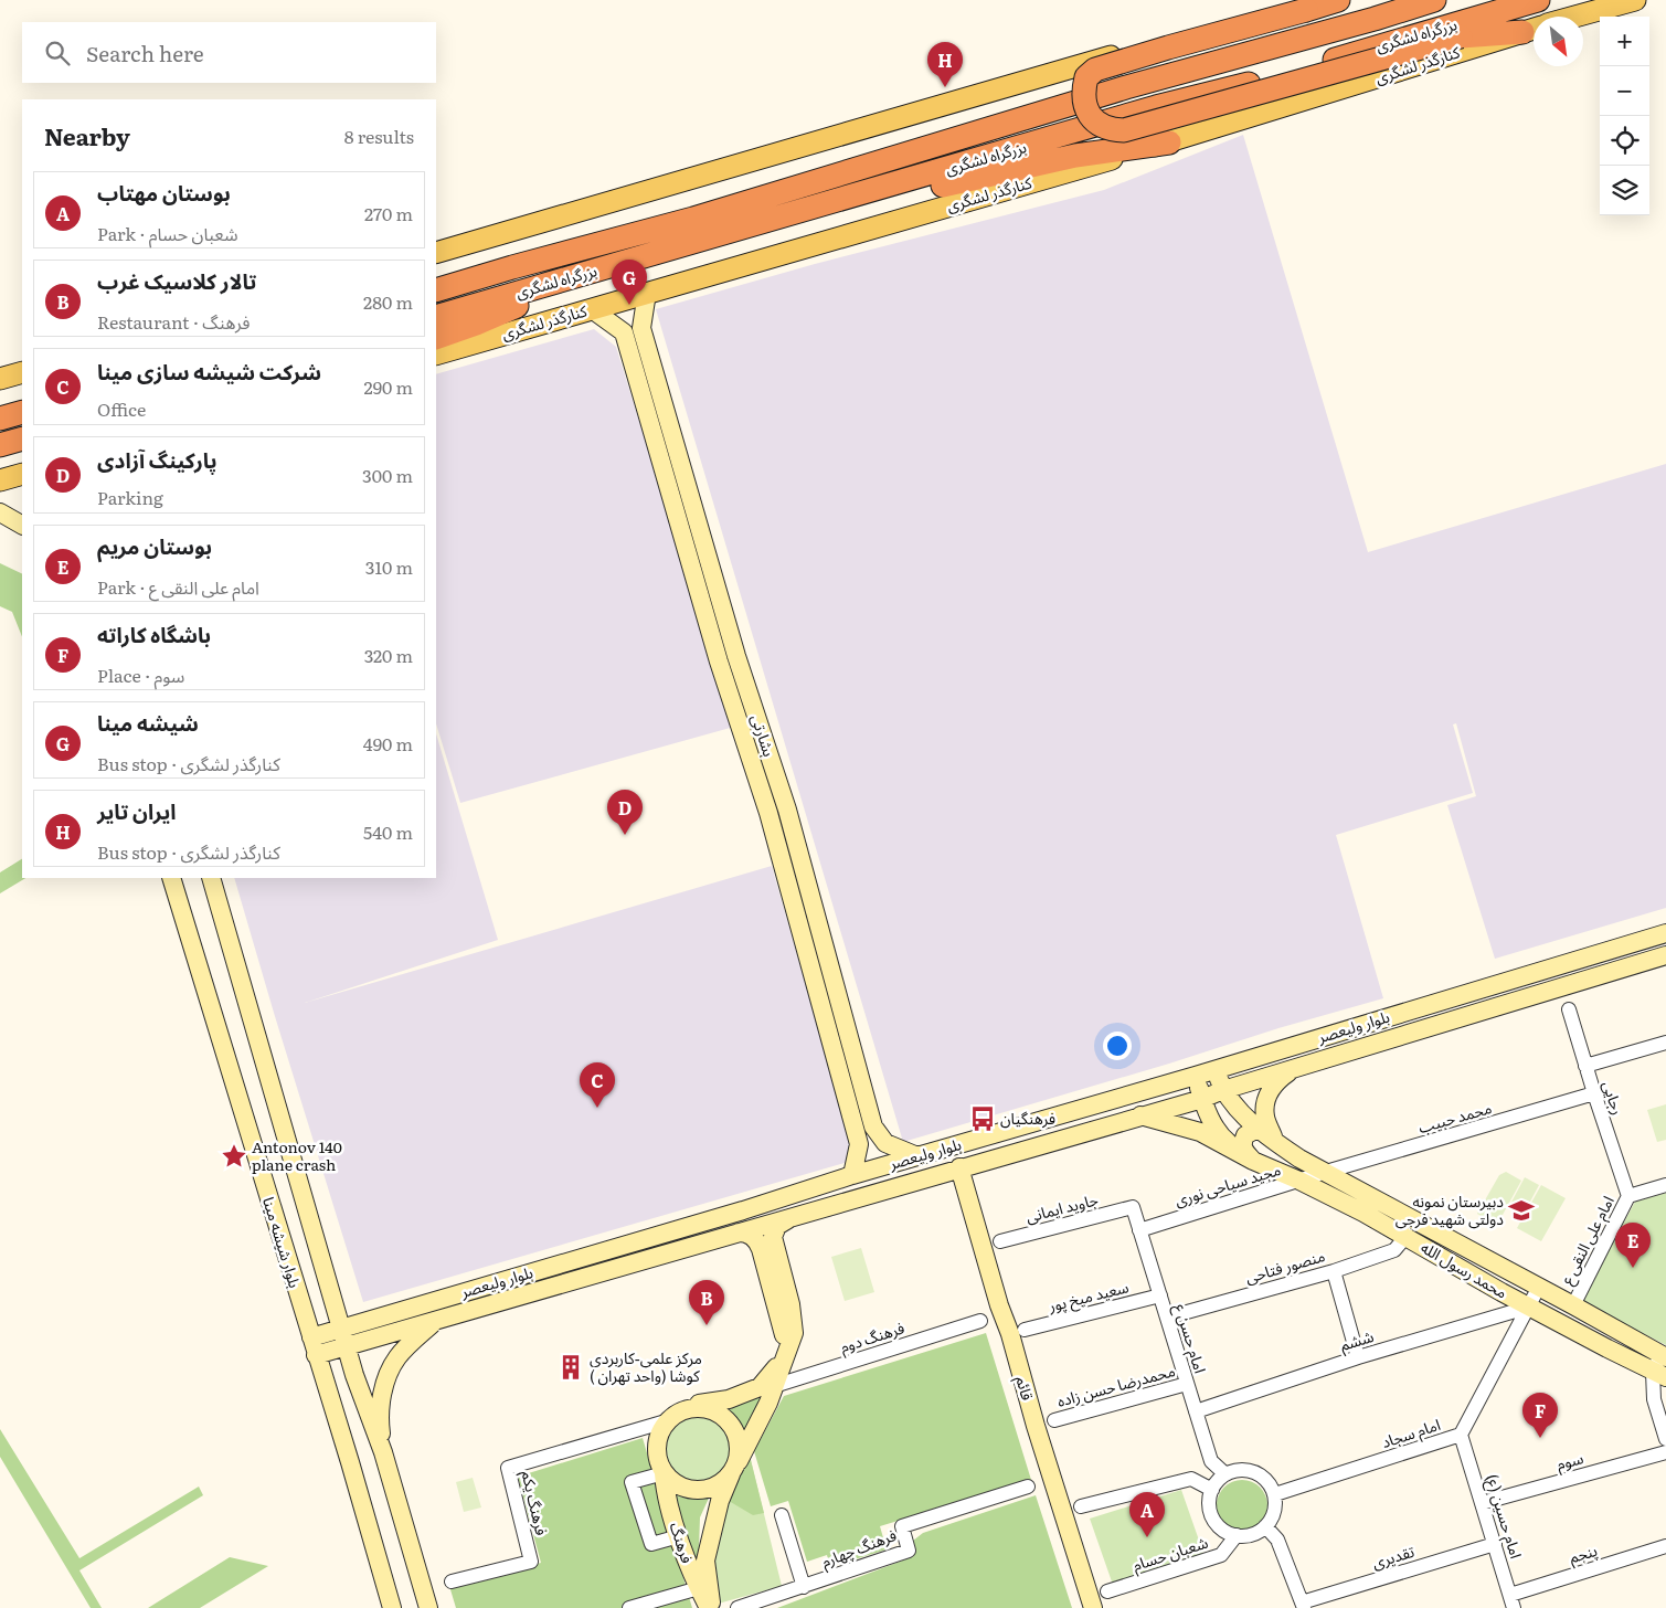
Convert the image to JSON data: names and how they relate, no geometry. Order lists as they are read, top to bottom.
{
  "streets": {
    "highway": ["بزرگراه لشگری"],
    "main road": ["کنارگذر لشگری"],
    "street": [
      "بشارتی",
      "بلوار ولیعصر",
      "رجایی",
      "محمد حبیب",
      "مجید سیاحی نوری",
      "جاوید ایمانی",
      "امام علی النقی ع",
      "بلوار شیشه مینا",
      "منصور فتاحی",
      "محمد رسول الله",
      "سعید میخ پور",
      "فرهنگ دوم",
      "امام حسن ع",
      "ششم",
      "محمدرضا حسن زاده",
      "قائم",
      "امام سجاد",
      "سوم",
      "فرهنگ یکم",
      "امام حسین (ع)",
      "فرهنگ",
      "فرهنگ چهارم",
      "شعبان حسام",
      "پنجم",
      "تقدیری"
    ]
  },
  "crossings": [
    ["کنارگذر لشگری", "بشارتی"],
    ["بشارتی", "بلوار ولیعصر"],
    ["بلوار ولیعصر", "بلوار شیشه مینا"],
    ["بلوار ولیعصر", "محمد رسول الله"],
    ["بلوار ولیعصر", "قائم"],
    ["رجایی", "محمد حبیب"],
    ["رجایی", "امام علی النقی ع"],
    ["محمد حبیب", "مجید سیاحی نوری"],
    ["محمد حبیب", "محمد رسول الله"],
    ["مجید سیاحی نوری", "محمد رسول الله"],
    ["مجید سیاحی نوری", "امام حسن ع"],
    ["جاوید ایمانی", "امام حسن ع"],
    ["امام علی النقی ع", "محمد رسول الله"],
    ["منصور فتاحی", "محمد رسول الله"],
    ["منصور فتاحی", "امام حسن ع"],
    ["محمد رسول الله", "ششم"],
    ["محمد رسول الله", "امام سجاد"],
    ["سعید میخ پور", "امام حسن ع"],
    ["فرهنگ دوم", "فرهنگ"],
    ["امام حسن ع", "ششم"],
    ["امام حسن ع", "محمدرضا حسن زاده"],
    ["امام حسن ع", "امام سجاد"],
    ["امام حسن ع", "شعبان حسام"],
    ["ششم", "امام سجاد"],
    ["امام سجاد", "امام حسین (ع)"],
    ["امام سجاد", "شعبان حسام"],
    ["سوم", "امام حسین (ع)"],
    ["فرهنگ یکم", "فرهنگ"],
    ["امام حسین (ع)", "پنجم"],
    ["امام حسین (ع)", "تقدیری"]
  ],
  "places": {
    "bus stop": ["فرهنگیان"],
    "place": ["Antonov 140 plane crash"],
    "school or university": ["دبیرستان نمونه دولتی شهید فرجی"],
    "building": ["مرکز علمی-کاربردی کوشا (واحد تهران )"]
  },
  "north": "bottom right",
  "page": {
    "map_buttons": ["+", "−"],
    "search": "Search here",
    "pins": [
      "H",
      "G",
      "D",
      "C",
      "E",
      "B",
      "F",
      "A"
    ],
    "heading": ["Nearby", "8 results"],
    "list": [
      {
        "mark": "A",
        "name": "بوستان مهتاب",
        "note": "Park · شعبان حسام",
        "value": "270 m"
      },
      {
        "mark": "B",
        "name": "تالار کلاسیک غرب",
        "note": "Restaurant · فرهنگ",
        "value": "280 m"
      },
      {
        "mark": "C",
        "name": "شرکت شیشه سازی مینا",
        "note": "Office",
        "value": "290 m"
      },
      {
        "mark": "D",
        "name": "پارکینگ آزادی",
        "note": "Parking",
        "value": "300 m"
      },
      {
        "mark": "E",
        "name": "بوستان مریم",
        "note": "Park · امام علی النقی ع",
        "value": "310 m"
      },
      {
        "mark": "F",
        "name": "باشگاه کاراته",
        "note": "Place · سوم",
        "value": "320 m"
      },
      {
        "mark": "G",
        "name": "شیشه مینا",
        "note": "Bus stop · کنارگذر لشگری",
        "value": "490 m"
      },
      {
        "mark": "H",
        "name": "ایران تایر",
        "note": "Bus stop · کنارگذر لشگری",
        "value": "540 m"
      }
    ]
  }
}
